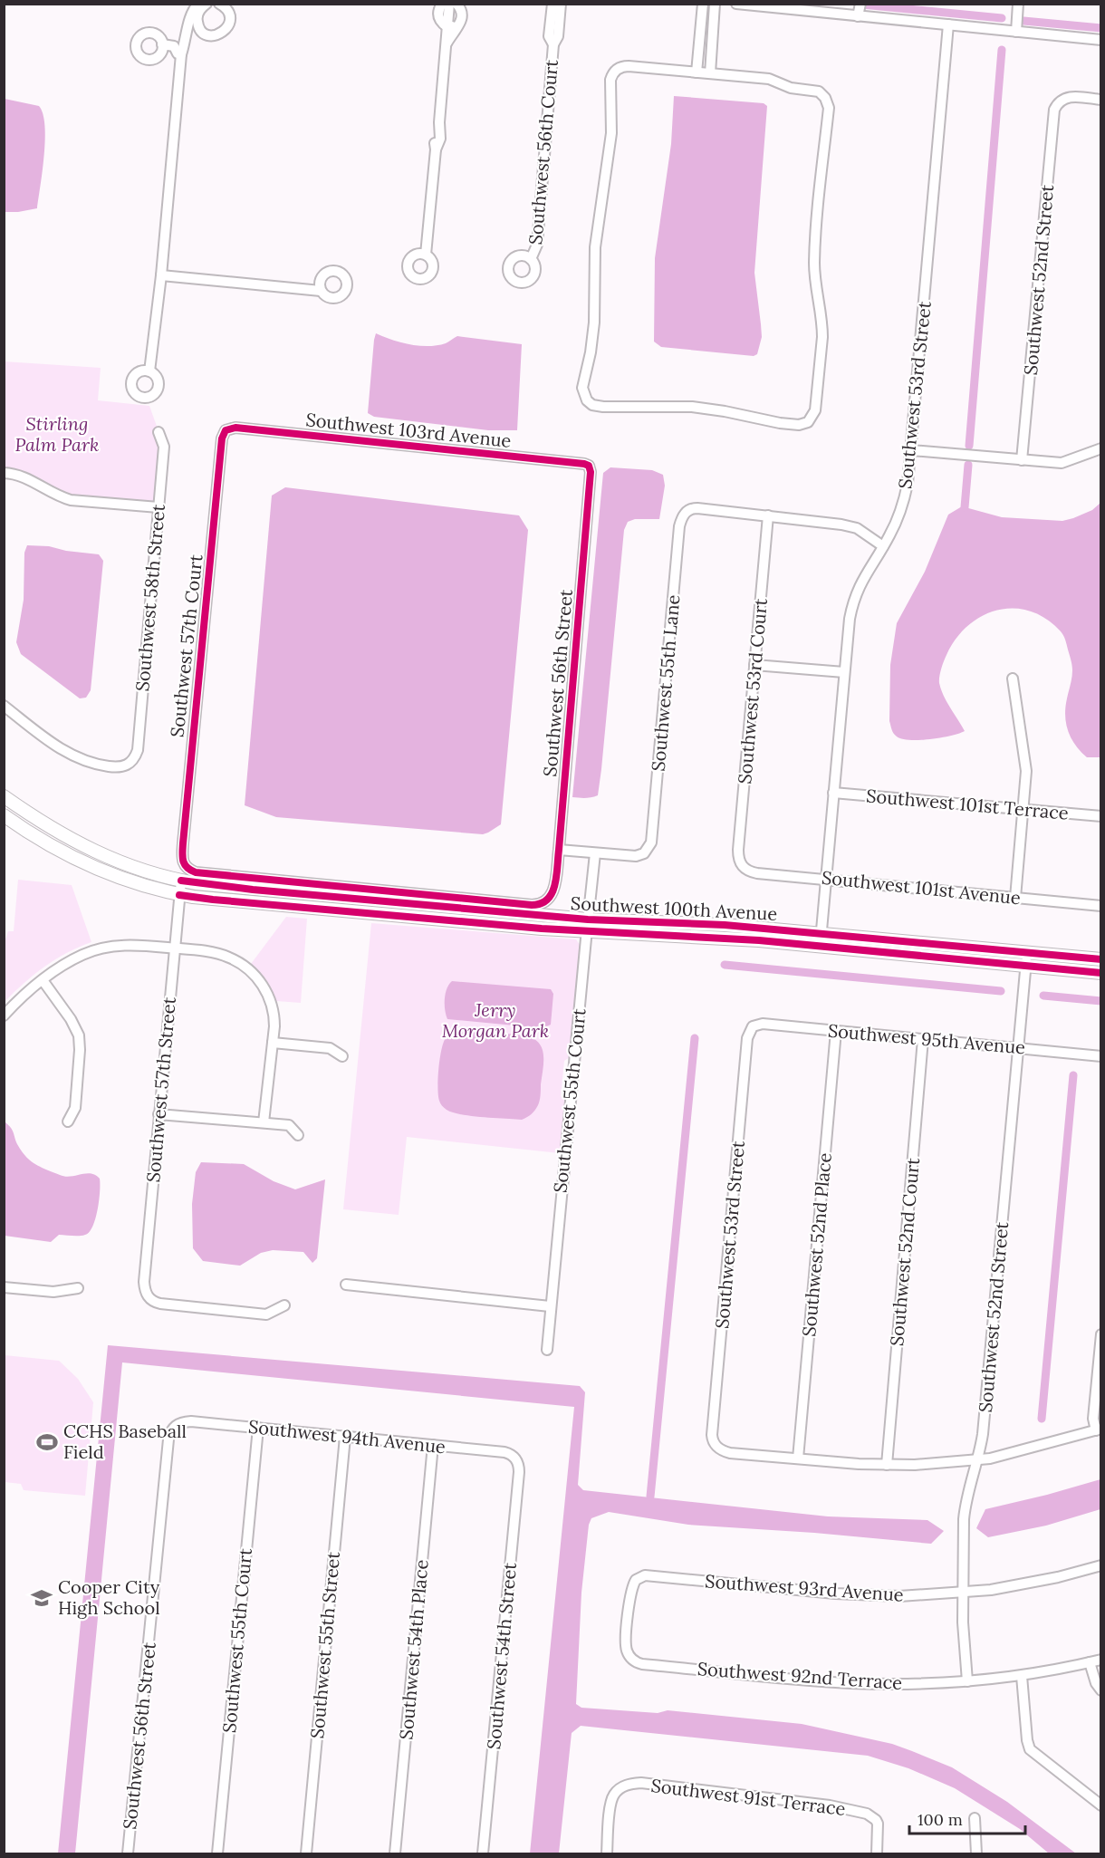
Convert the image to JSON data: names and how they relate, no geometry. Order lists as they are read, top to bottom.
{
  "streets": {
    "main road": ["Southwest 100th Avenue"],
    "street": [
      "Southwest 56th Court",
      "Southwest 52nd Street",
      "Southwest 53rd Street",
      "Southwest 103rd Avenue",
      "Southwest 58th Street",
      "Southwest 57th Court",
      "Southwest 56th Street",
      "Southwest 55th Lane",
      "Southwest 53rd Court",
      "Southwest 101st Terrace",
      "Southwest 101st Avenue",
      "Southwest 95th Avenue",
      "Southwest 57th Street",
      "Southwest 55th Court",
      "Southwest 52nd Place",
      "Southwest 52nd Court",
      "Southwest 94th Avenue",
      "Southwest 93rd Avenue",
      "Southwest 55th Street",
      "Southwest 54th Place",
      "Southwest 54th Street",
      "Southwest 92nd Terrace",
      "Southwest 91st Terrace"
    ]
  },
  "crossings": [
    ["Southwest 52nd Street", "Southwest 100th Avenue"],
    ["Southwest 52nd Street", "Southwest 95th Avenue"],
    ["Southwest 52nd Street", "Southwest 93rd Avenue"],
    ["Southwest 52nd Street", "Southwest 92nd Terrace"],
    ["Southwest 53rd Street", "Southwest 101st Terrace"],
    ["Southwest 53rd Street", "Southwest 101st Avenue"],
    ["Southwest 53rd Street", "Southwest 100th Avenue"],
    ["Southwest 53rd Street", "Southwest 95th Avenue"],
    ["Southwest 53rd Street", "Southwest 52nd Place"],
    ["Southwest 103rd Avenue", "Southwest 57th Court"],
    ["Southwest 103rd Avenue", "Southwest 56th Street"],
    ["Southwest 57th Court", "Southwest 100th Avenue"],
    ["Southwest 56th Street", "Southwest 100th Avenue"],
    ["Southwest 56th Street", "Southwest 94th Avenue"],
    ["Southwest 55th Lane", "Southwest 53rd Court"],
    ["Southwest 55th Lane", "Southwest 55th Court"],
    ["Southwest 53rd Court", "Southwest 101st Avenue"],
    ["Southwest 100th Avenue", "Southwest 57th Street"],
    ["Southwest 100th Avenue", "Southwest 55th Court"],
    ["Southwest 95th Avenue", "Southwest 52nd Place"],
    ["Southwest 95th Avenue", "Southwest 52nd Court"],
    ["Southwest 55th Court", "Southwest 94th Avenue"],
    ["Southwest 94th Avenue", "Southwest 55th Street"],
    ["Southwest 94th Avenue", "Southwest 54th Place"],
    ["Southwest 94th Avenue", "Southwest 54th Street"],
    ["Southwest 93rd Avenue", "Southwest 92nd Terrace"]
  ],
  "parks": ["Stirling Palm Park", "Jerry Morgan Park"],
  "places": {
    "sports": ["CCHS Baseball Field"],
    "school or university": ["Cooper City High School"]
  },
  "scale_bar": "100 m"
}
